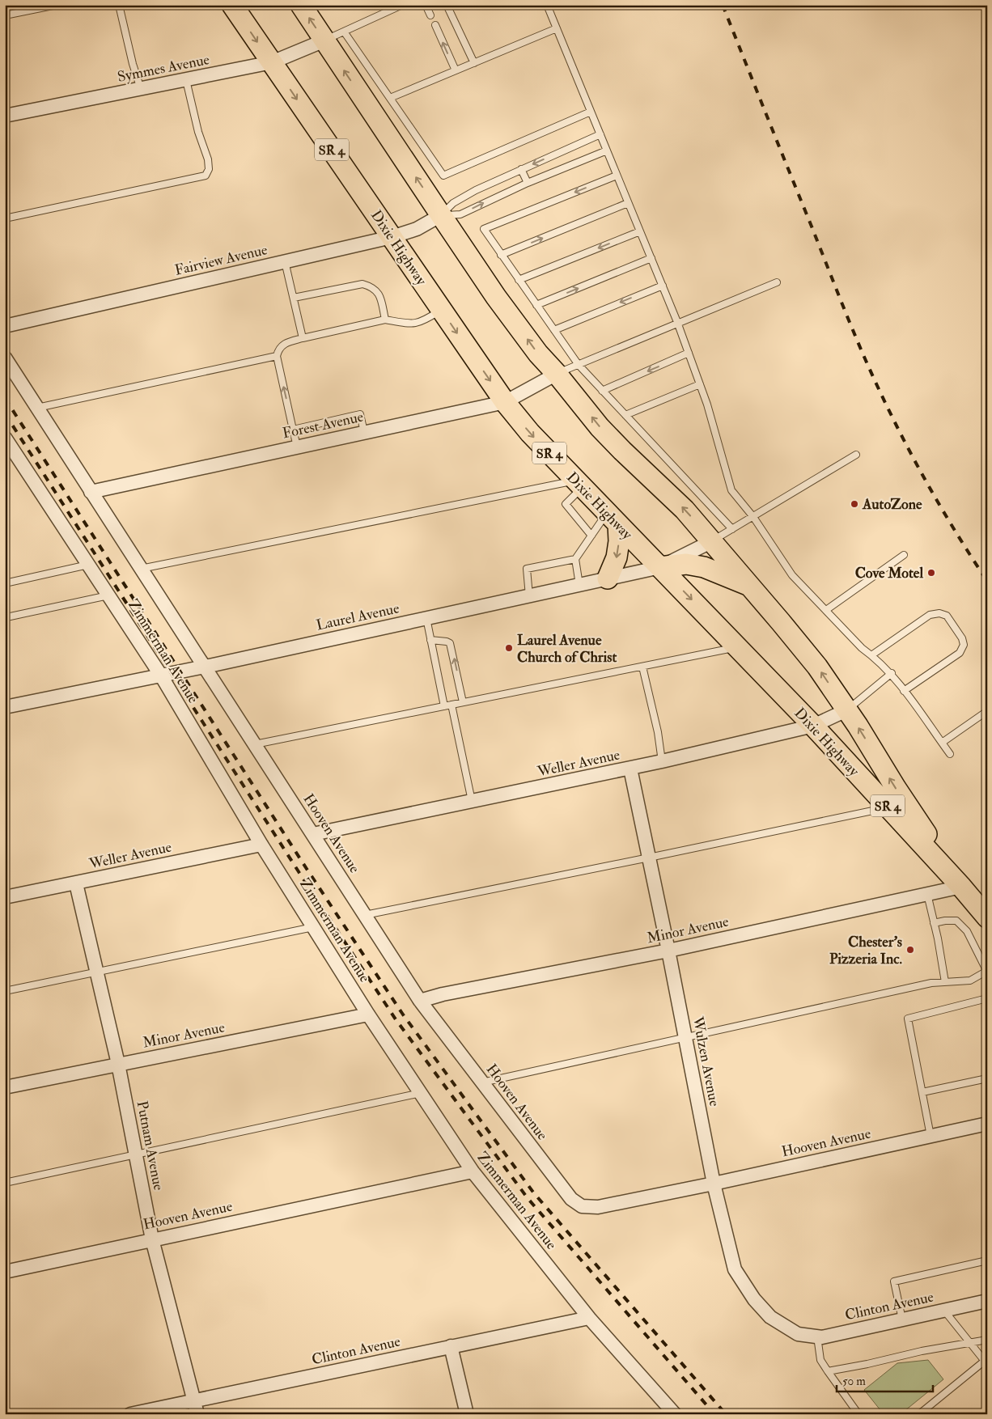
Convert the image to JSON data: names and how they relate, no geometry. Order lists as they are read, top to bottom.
{
  "streets": {
    "main road": ["SR 4", "Dixie Highway"],
    "street": [
      "Symmes Avenue",
      "Fairview Avenue",
      "Forest Avenue",
      "Laurel Avenue",
      "Zimmerman Avenue",
      "Weller Avenue",
      "Hooven Avenue",
      "Minor Avenue",
      "Wulzen Avenue",
      "Putnam Avenue",
      "Clinton Avenue"
    ]
  },
  "crossings": [
    ["Symmes Avenue", "Dixie Highway"],
    ["Dixie Highway", "Fairview Avenue"],
    ["Dixie Highway", "Forest Avenue"],
    ["Dixie Highway", "Laurel Avenue"],
    ["Dixie Highway", "Weller Avenue"],
    ["Dixie Highway", "Minor Avenue"],
    ["Forest Avenue", "Zimmerman Avenue"],
    ["Laurel Avenue", "Zimmerman Avenue"],
    ["Laurel Avenue", "Hooven Avenue"],
    ["Zimmerman Avenue", "Weller Avenue"],
    ["Zimmerman Avenue", "Hooven Avenue"],
    ["Zimmerman Avenue", "Minor Avenue"],
    ["Zimmerman Avenue", "Clinton Avenue"],
    ["Weller Avenue", "Hooven Avenue"],
    ["Weller Avenue", "Wulzen Avenue"],
    ["Weller Avenue", "Putnam Avenue"],
    ["Hooven Avenue", "Minor Avenue"],
    ["Hooven Avenue", "Wulzen Avenue"],
    ["Hooven Avenue", "Putnam Avenue"],
    ["Minor Avenue", "Wulzen Avenue"],
    ["Minor Avenue", "Putnam Avenue"],
    ["Wulzen Avenue", "Clinton Avenue"],
    ["Putnam Avenue", "Clinton Avenue"]
  ],
  "places": [
    "AutoZone",
    "Cove Motel",
    "Laurel Avenue Church of Christ",
    "Chester's Pizzeria Inc."
  ],
  "scale_bar": "50 m"
}
